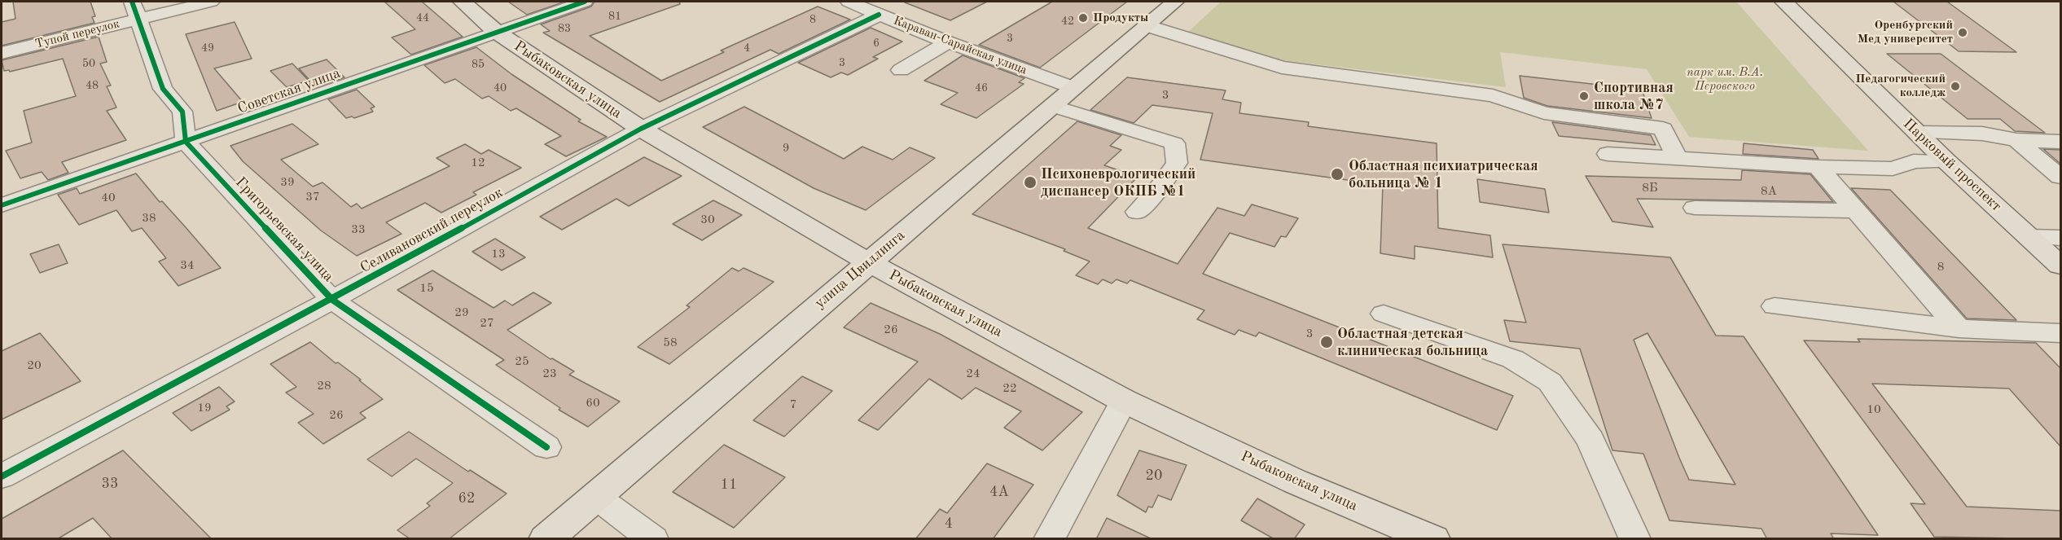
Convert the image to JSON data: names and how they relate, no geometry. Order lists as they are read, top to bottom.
{
  "streets": {
    "main road": ["Рыбаковская улица", "Парковый проспект", "улица Цвиллинга"],
    "street": [
      "Тупой переулок",
      "Караван-Сарайская улица",
      "Советская улица",
      "Григорьевская улица",
      "Селивановский переулок"
    ]
  },
  "crossings": [
    ["Караван-Сарайская улица", "Селивановский переулок"],
    ["Караван-Сарайская улица", "улица Цвиллинга"],
    ["Рыбаковская улица", "Советская улица"],
    ["Рыбаковская улица", "Селивановский переулок"],
    ["Рыбаковская улица", "улица Цвиллинга"],
    ["Советская улица", "Григорьевская улица"],
    ["Григорьевская улица", "Селивановский переулок"]
  ],
  "parks": ["парк им. В.А. Перовского"],
  "places": [
    "Продукты",
    "Оренбургский Мед университет",
    "Педагогический колледж",
    "Спортивная школа №7",
    "Областная психиатрическая больница № 1",
    "Психоневрологический диспансер ОКПБ №1",
    "Областная детская клиническая больница"
  ],
  "house_numbers": [
    "81",
    "44",
    "8",
    "42",
    "83",
    "3",
    "6",
    "49",
    "4",
    "3",
    "50",
    "85",
    "48",
    "40",
    "46",
    "3",
    "9",
    "12",
    "39",
    "8Б",
    "8А",
    "37",
    "40",
    "38",
    "30",
    "33",
    "13",
    "34",
    "8",
    "15",
    "29",
    "27",
    "26",
    "3",
    "58",
    "25",
    "20",
    "23",
    "24",
    "28",
    "22",
    "60",
    "7",
    "19",
    "10",
    "26",
    "20",
    "33",
    "11",
    "4А",
    "62",
    "4"
  ]
}
